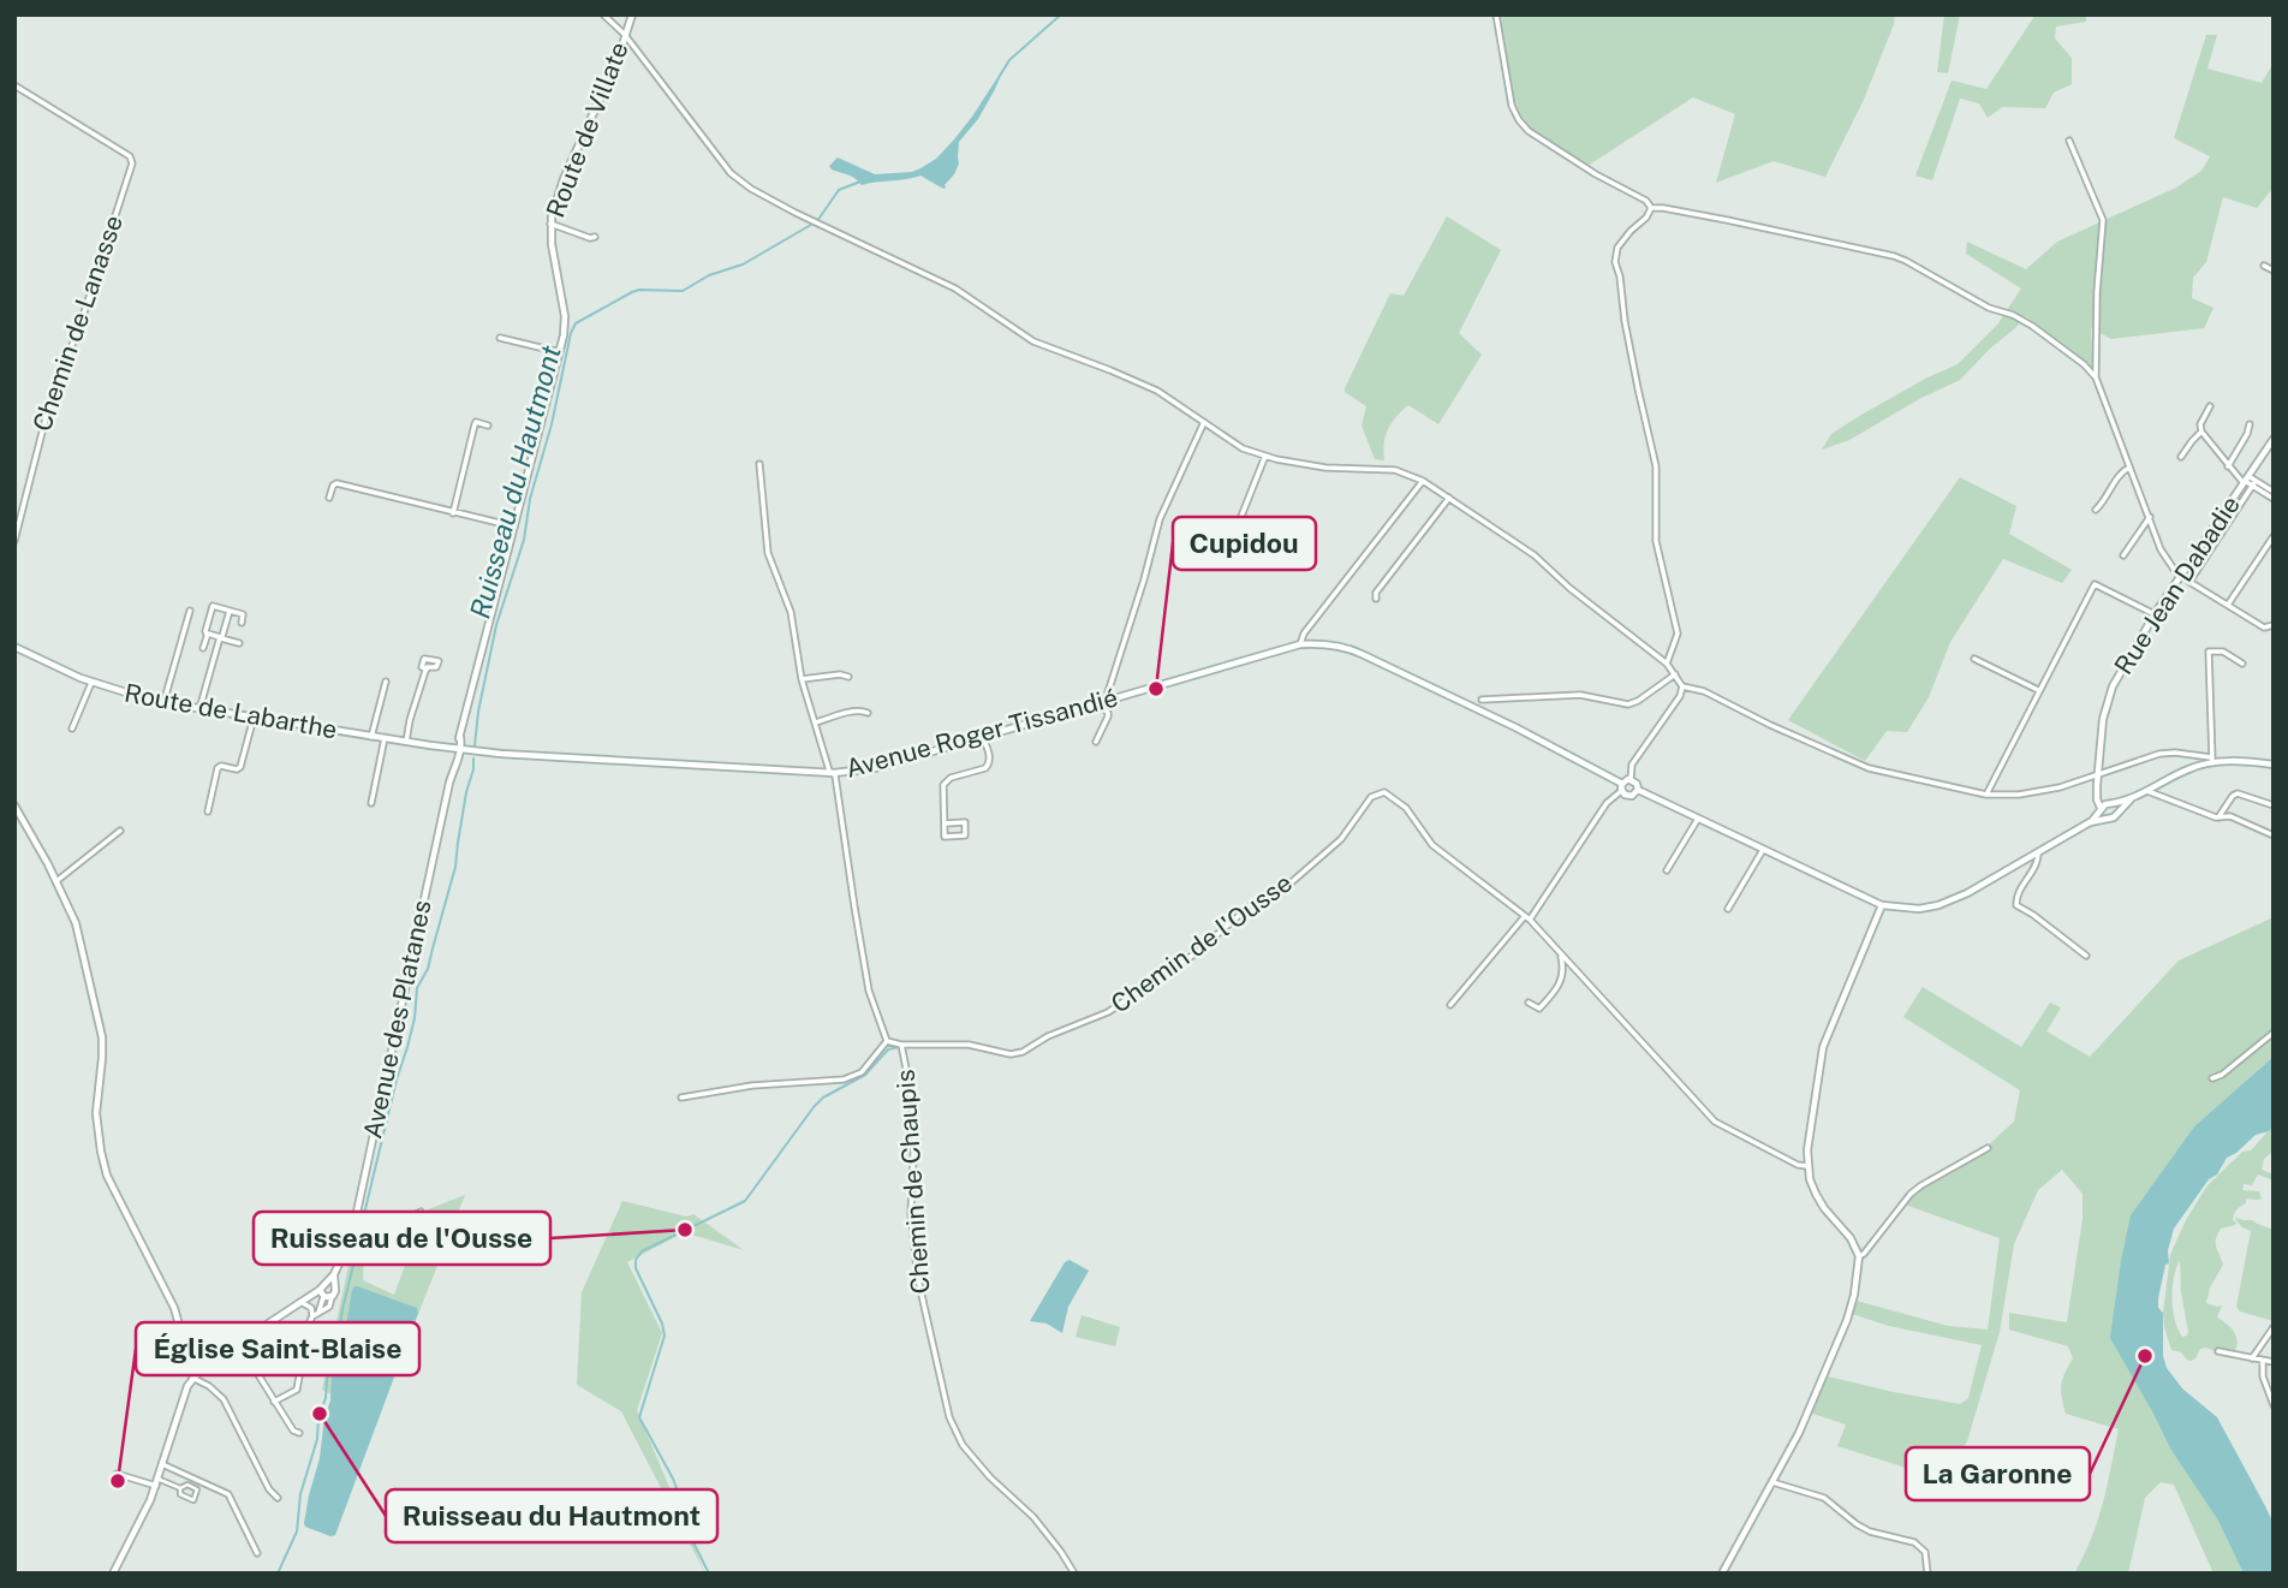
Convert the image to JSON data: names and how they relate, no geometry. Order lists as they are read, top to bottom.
{
  "streets": {
    "street": [
      "Route de Villate",
      "Chemin de Lanasse",
      "Rue Jean Dabadie",
      "Route de Labarthe",
      "Avenue Roger Tissandié",
      "Chemin de l'Ousse",
      "Avenue des Platanes",
      "Chemin de Chaupis"
    ]
  },
  "crossings": [
    ["Route de Villate", "Route de Labarthe"],
    ["Route de Villate", "Avenue Roger Tissandié"],
    ["Route de Villate", "Avenue des Platanes"],
    ["Route de Labarthe", "Avenue Roger Tissandié"],
    ["Route de Labarthe", "Avenue des Platanes"],
    ["Avenue Roger Tissandié", "Avenue des Platanes"],
    ["Chemin de l'Ousse", "Chemin de Chaupis"]
  ],
  "water": ["Ruisseau du Hautmont"],
  "places": [
    "Cupidou",
    "Ruisseau de l'Ousse",
    "La Garonne",
    "Ruisseau du Hautmont",
    "Église Saint-Blaise"
  ]
}
